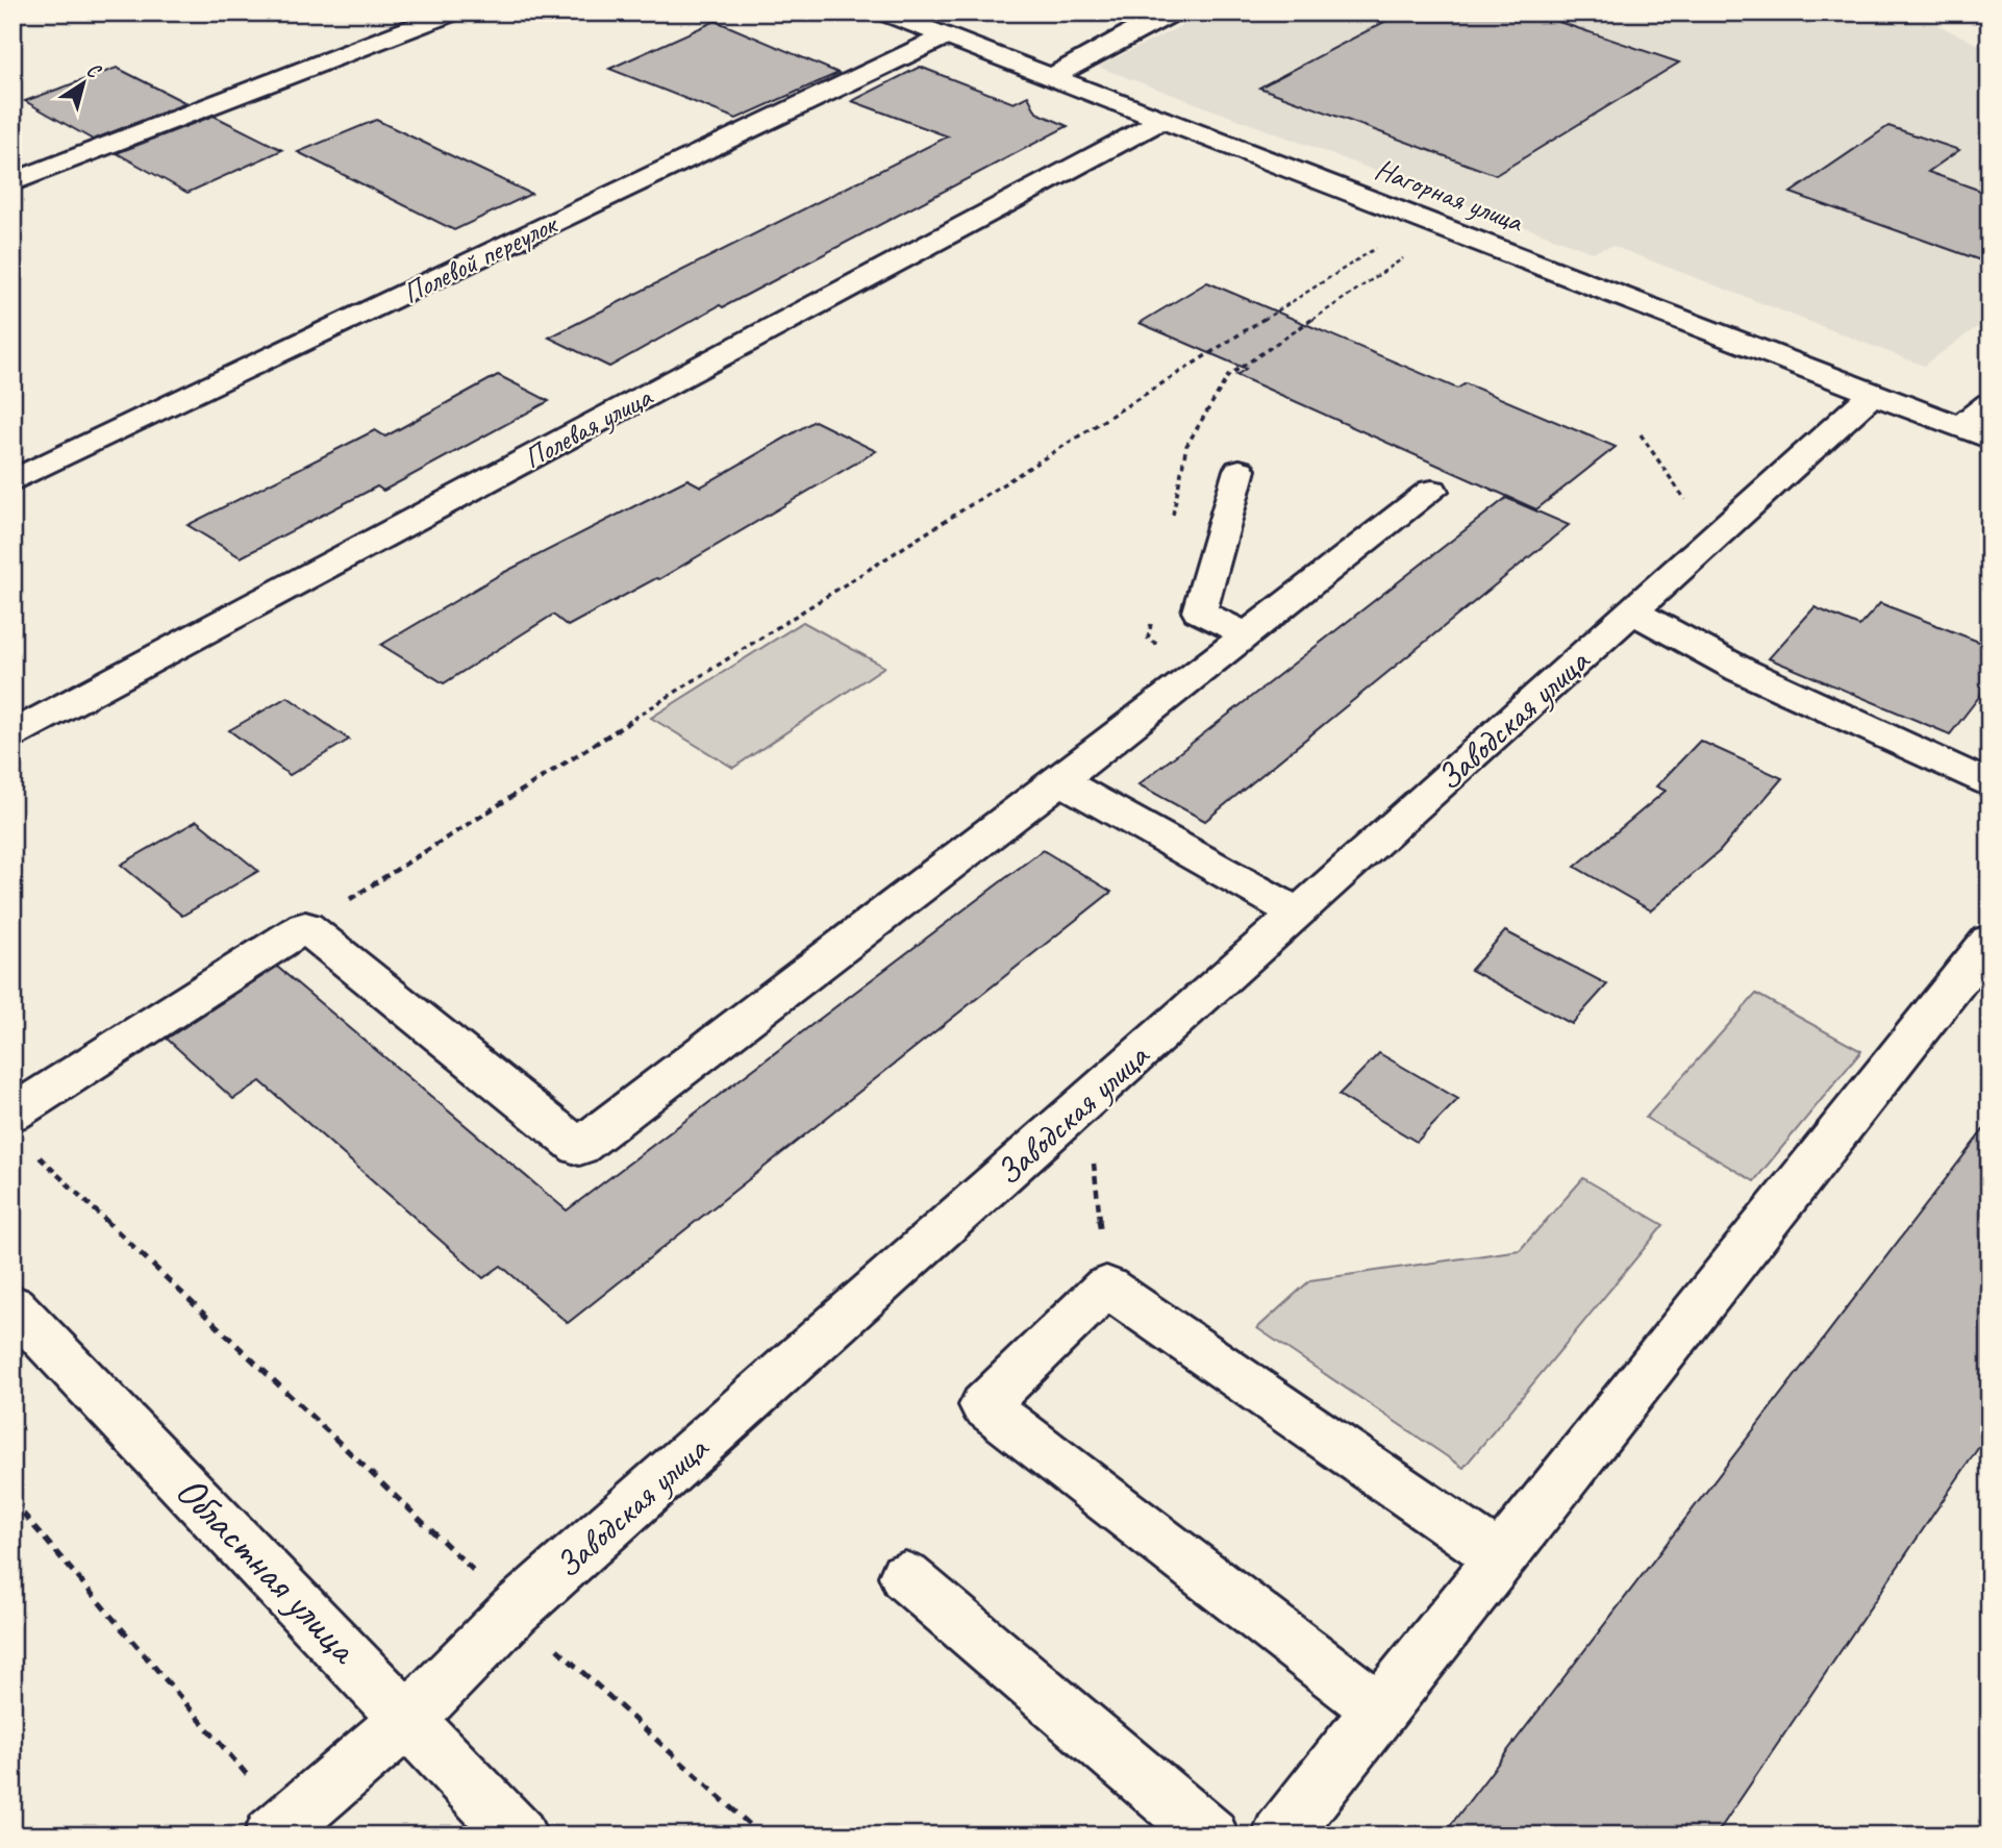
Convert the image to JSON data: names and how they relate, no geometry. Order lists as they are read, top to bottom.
{
  "streets": {
    "street": [
      "Нагорная улица",
      "Полевой переулок",
      "Полевая улица",
      "Заводская улица",
      "Областная улица"
    ]
  },
  "crossings": [
    ["Нагорная улица", "Полевой переулок"],
    ["Нагорная улица", "Полевая улица"],
    ["Нагорная улица", "Заводская улица"],
    ["Заводская улица", "Областная улица"]
  ],
  "north": "top right"
}
